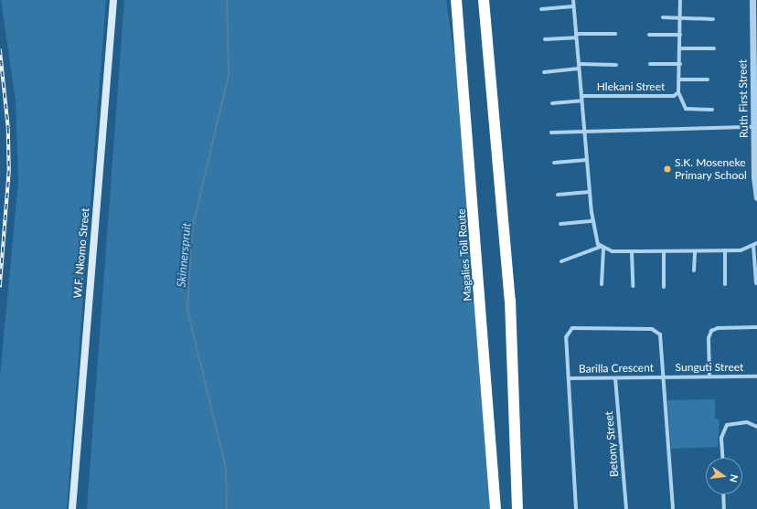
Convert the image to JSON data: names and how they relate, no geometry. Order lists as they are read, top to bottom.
{
  "streets": {
    "highway": ["Magalies Toll Route"],
    "main road": ["W.F. Nkomo Street"],
    "street": [
      "Hlekani Street",
      "Ruth First Street",
      "Sunguti Street",
      "Barilla Crescent",
      "Betony Street"
    ]
  },
  "crossings": [
    ["Sunguti Street", "Barilla Crescent"],
    ["Barilla Crescent", "Betony Street"]
  ],
  "water": ["Skinnerspruit"],
  "places": ["S.K. Moseneke Primary School"],
  "north": "right"
}
